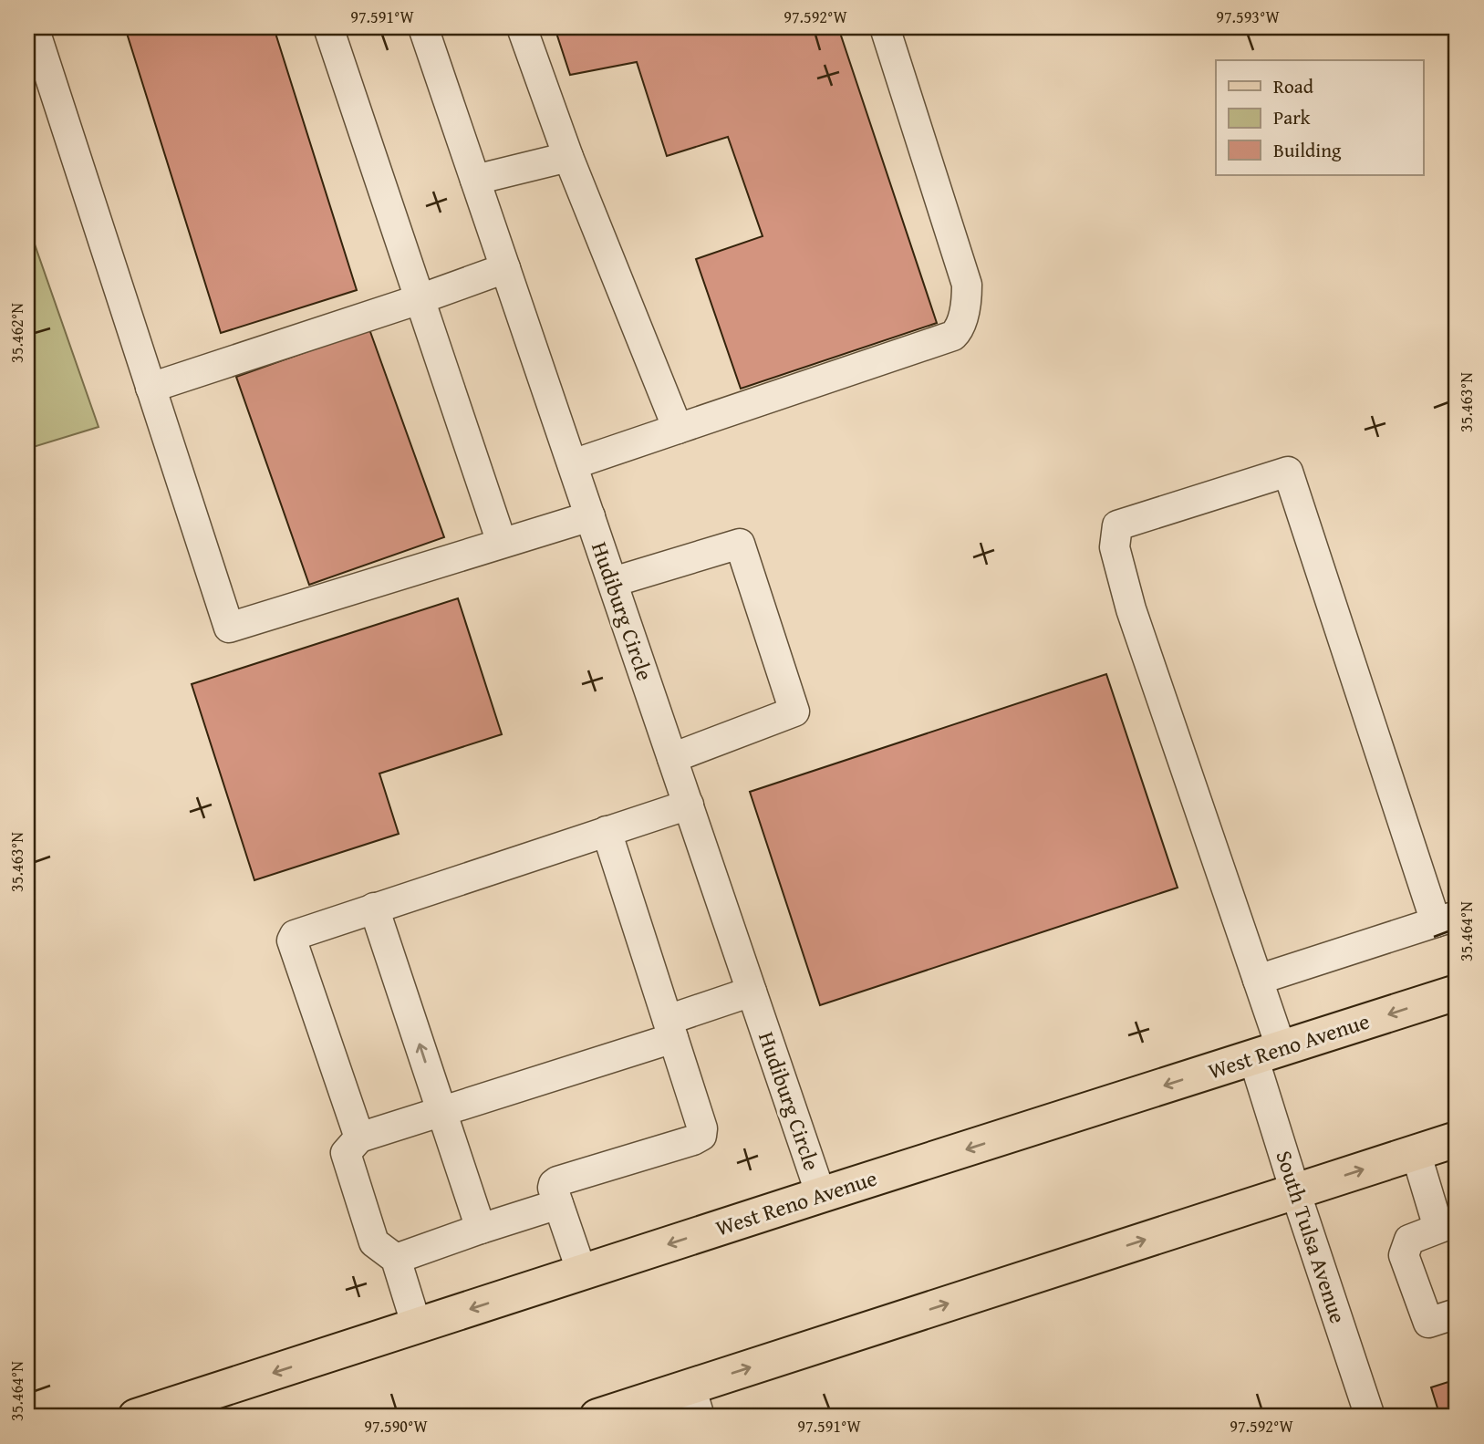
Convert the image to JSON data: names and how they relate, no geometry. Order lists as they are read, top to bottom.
{
  "streets": {
    "main road": ["West Reno Avenue"],
    "street": ["Hudiburg Circle", "South Tulsa Avenue"]
  },
  "crossings": [
    ["Hudiburg Circle", "West Reno Avenue"],
    ["West Reno Avenue", "South Tulsa Avenue"]
  ],
  "legend": ["Road", "Park", "Building"],
  "coordinates": [
    "97.591°W",
    "97.592°W",
    "97.593°W",
    "35.462°N",
    "35.463°N",
    "35.464°N",
    "97.590°W"
  ]
}
